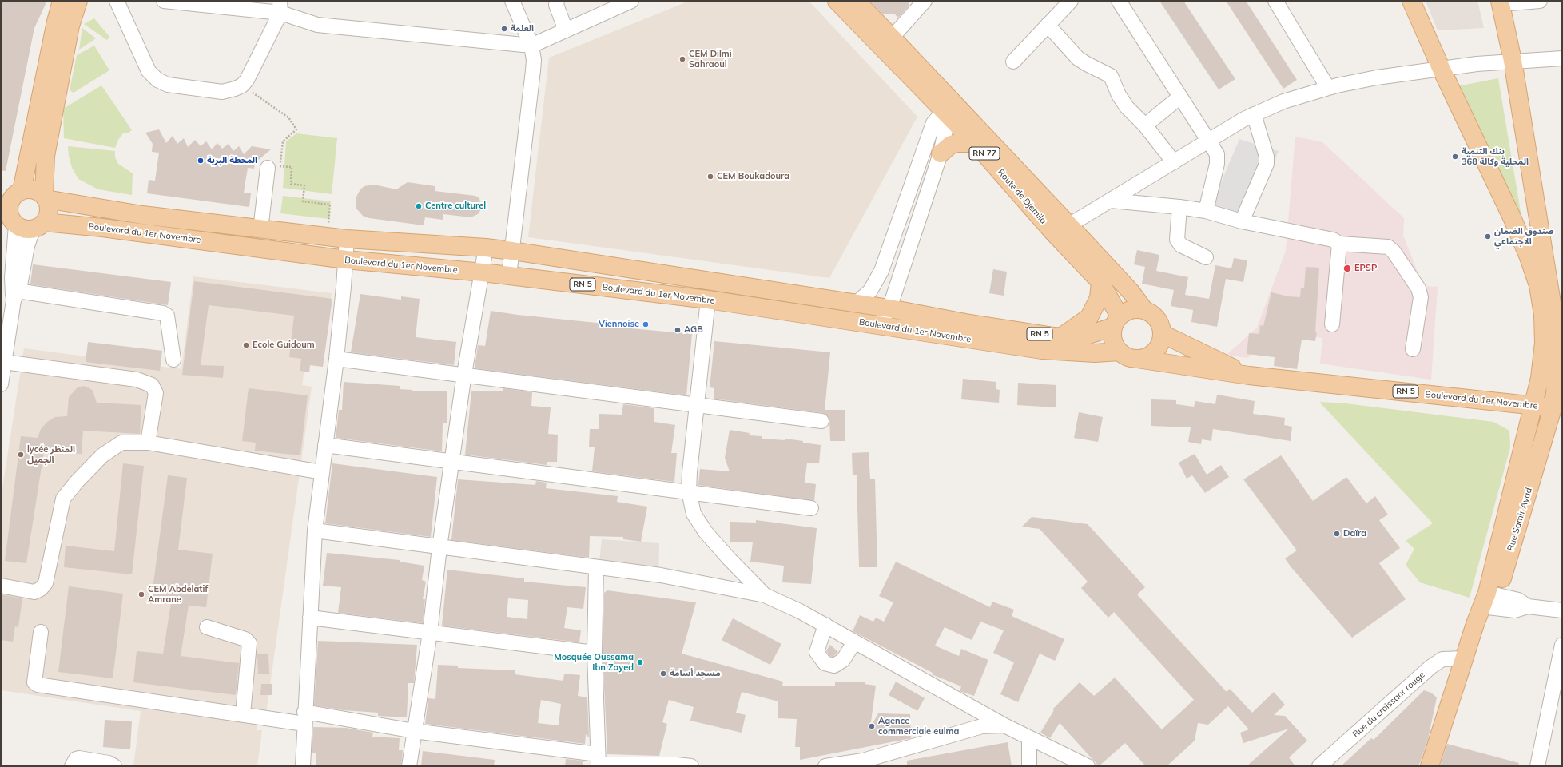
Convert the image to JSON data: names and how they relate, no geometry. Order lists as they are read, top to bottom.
{
  "streets": {
    "main road": [
      "RN 77",
      "Route de Djemila",
      "Boulevard du 1er Novembre",
      "RN 5",
      "Rue Samir Ayad"
    ],
    "street": ["Rue du croissanr rouge"]
  },
  "crossings": [
    ["Route de Djemila", "Boulevard du 1er Novembre"],
    ["Boulevard du 1er Novembre", "Rue Samir Ayad"],
    ["Rue Samir Ayad", "Rue du croissanr rouge"]
  ],
  "places": [
    "العلمة",
    "CEM Dilmi Sahraoui",
    "بنك التنمية المحلية وكالة 368",
    "المحطة البرية",
    "CEM Boukadoura",
    "Centre culturel",
    "صندوق الضمان الاجتماعي",
    "EPSP",
    "Viennoise",
    "AGB",
    "Ecole Guidoum",
    "lycée المنظر الجميل",
    "Daïra",
    "CEM Abdelatif Amrane",
    "Mosquée Oussama Ibn Zayed",
    "مسجد أسامة",
    "Agence commerciale eulma"
  ]
}
